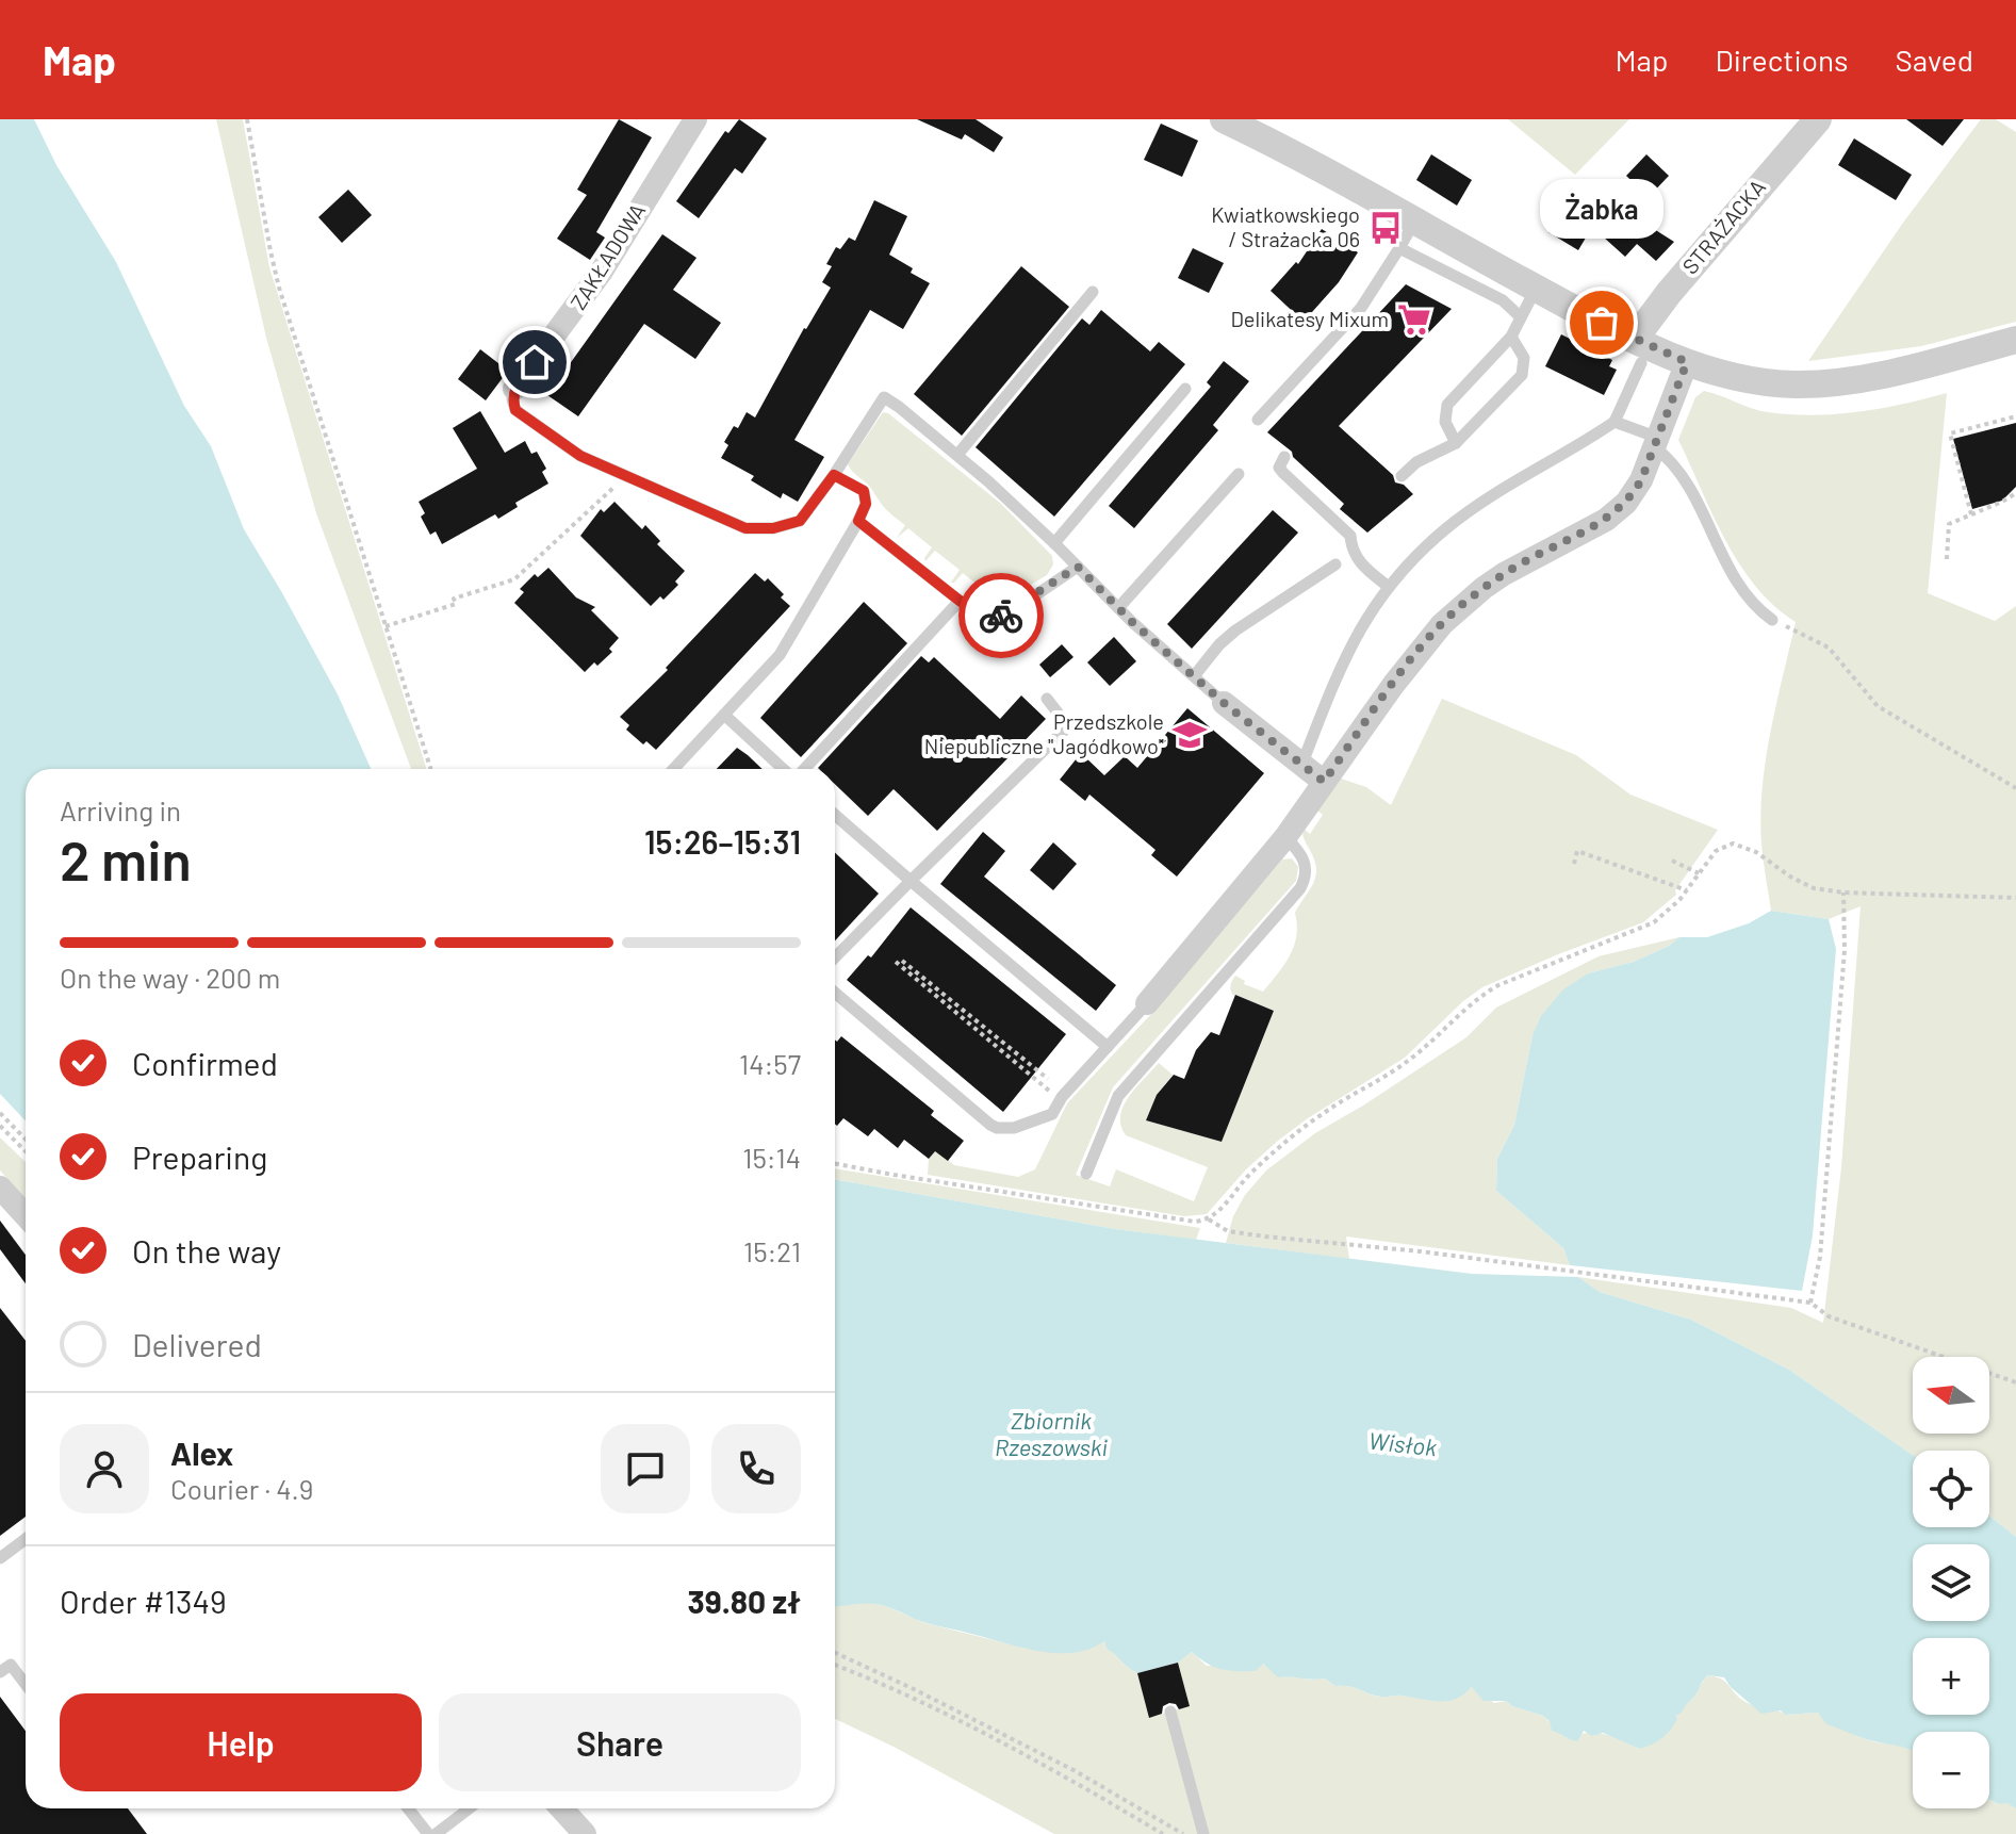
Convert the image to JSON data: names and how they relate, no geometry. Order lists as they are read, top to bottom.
{
  "streets": {
    "street": ["STRAŻACKA", "ZAKŁADOWA"]
  },
  "water": ["Zbiornik Rzeszowski", "Wisłok"],
  "places": {
    "bus stop": ["Kwiatkowskiego / Strażacka 06"],
    "supermarket": ["Delikatesy Mixum"],
    "other": ["Żabka"],
    "school or university": ["Przedszkole Niepubliczne \"Jagódkowo\""]
  },
  "north": "left",
  "page": {
    "header": "Map",
    "nav": ["Map", "Directions", "Saved"],
    "bubble": "Żabka",
    "heading": ["2 min", "Arriving in", "15:26–15:31"],
    "panel": [
      "Alex",
      "Courier · 4.9",
      "Order #1349",
      "39.80 zł"
    ],
    "bar": "On the way · 200 m",
    "list": [
      ["Confirmed", "14:57"],
      ["Preparing", "15:14"],
      ["On the way", "15:21"],
      "Delivered"
    ],
    "map_buttons": ["+", "−"],
    "buttons": ["Help", "Share"]
  }
}
